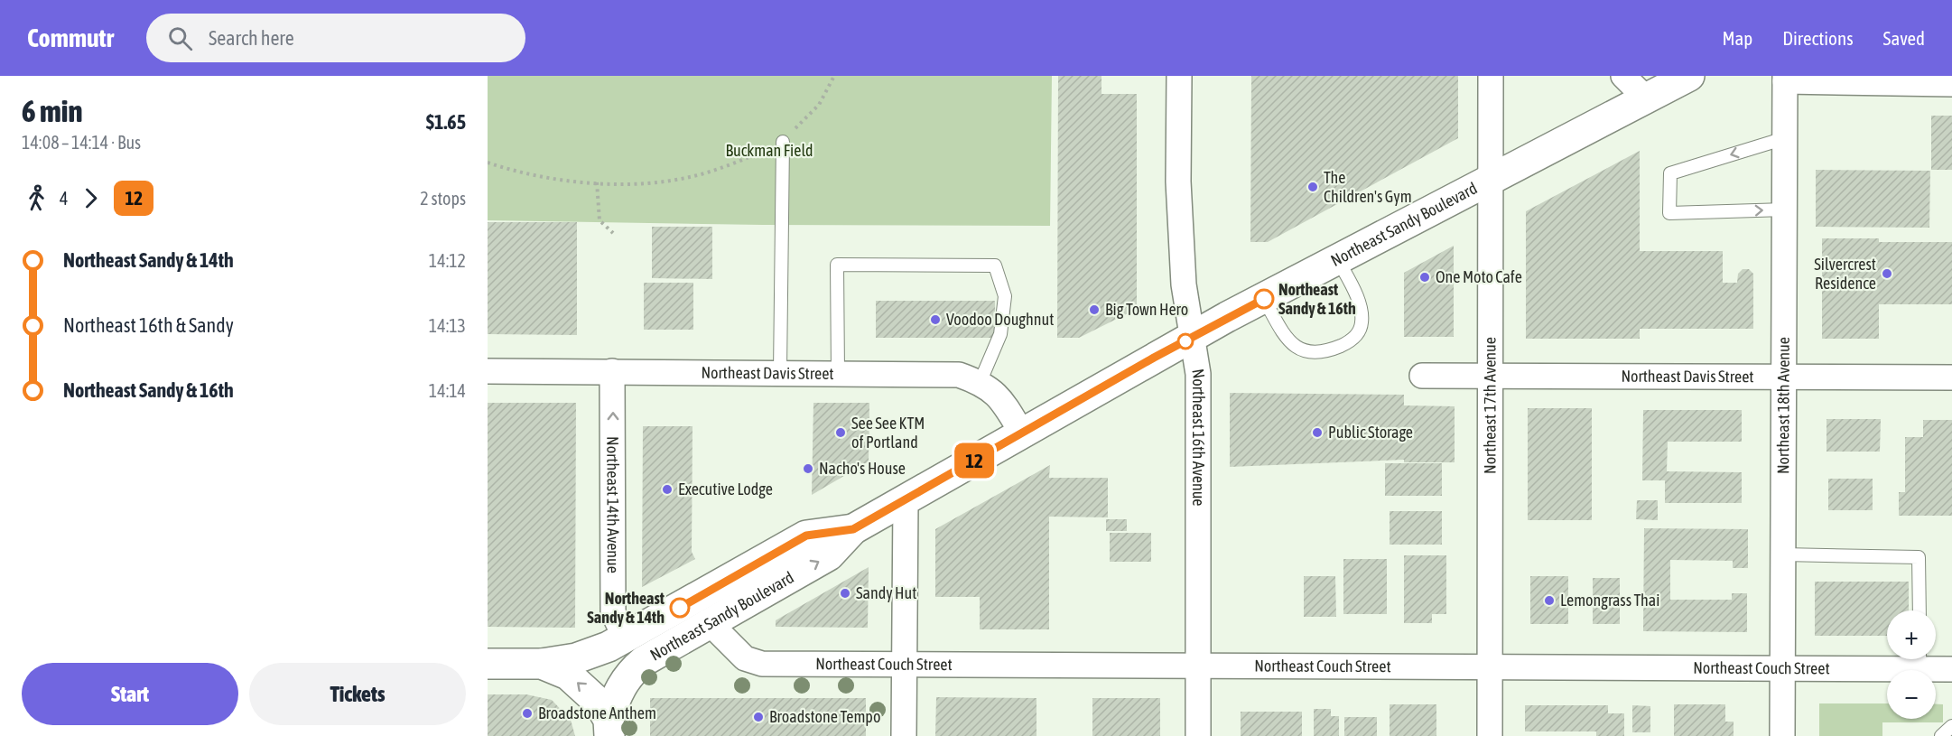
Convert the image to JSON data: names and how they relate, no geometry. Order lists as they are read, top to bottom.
{
  "streets": {
    "main road": ["Northeast Sandy Boulevard"],
    "street": [
      "Northeast Davis Street",
      "Northeast 17th Avenue",
      "Northeast 18th Avenue",
      "Northeast 16th Avenue",
      "Northeast 14th Avenue",
      "Northeast Couch Street"
    ]
  },
  "crossings": [
    ["Northeast Sandy Boulevard", "Northeast Davis Street"],
    ["Northeast Sandy Boulevard", "Northeast 17th Avenue"],
    ["Northeast Sandy Boulevard", "Northeast 16th Avenue"],
    ["Northeast Sandy Boulevard", "Northeast 14th Avenue"],
    ["Northeast Sandy Boulevard", "Northeast Couch Street"],
    ["Northeast Davis Street", "Northeast 17th Avenue"],
    ["Northeast Davis Street", "Northeast 18th Avenue"],
    ["Northeast Davis Street", "Northeast 14th Avenue"],
    ["Northeast 17th Avenue", "Northeast Couch Street"],
    ["Northeast 18th Avenue", "Northeast Couch Street"],
    ["Northeast 16th Avenue", "Northeast Couch Street"]
  ],
  "one_way": ["Northeast 14th Avenue"],
  "parks": ["Buckman Field"],
  "places": [
    "The Children's Gym",
    "Silvercrest Residence",
    "One Moto Cafe",
    "Northeast Sandy & 16th",
    "Big Town Hero",
    "Voodoo Doughnut",
    "See See KTM of Portland",
    "Public Storage",
    "Nacho's House",
    "Executive Lodge",
    "Sandy Hut",
    "Lemongrass Thai",
    "Northeast Sandy & 14th",
    "Broadstone Anthem",
    "Broadstone Tempo"
  ],
  "lines": ["bus line 12"],
  "page": {
    "header": "Commutr",
    "search": "Search here",
    "nav": ["Map", "Directions", "Saved"],
    "heading": ["6 min", "14:08 – 14:14 · Bus", "$1.65"],
    "on_map": "12",
    "legs": ["4", "12", "2 stops"],
    "list": [
      {
        "name": "Northeast Sandy & 14th",
        "value": "14:12"
      },
      {
        "name": "Northeast 16th & Sandy",
        "value": "14:13"
      },
      {
        "name": "Northeast Sandy & 16th",
        "value": "14:14"
      }
    ],
    "map_buttons": ["+", "−"],
    "buttons": ["Start", "Tickets"]
  }
}
